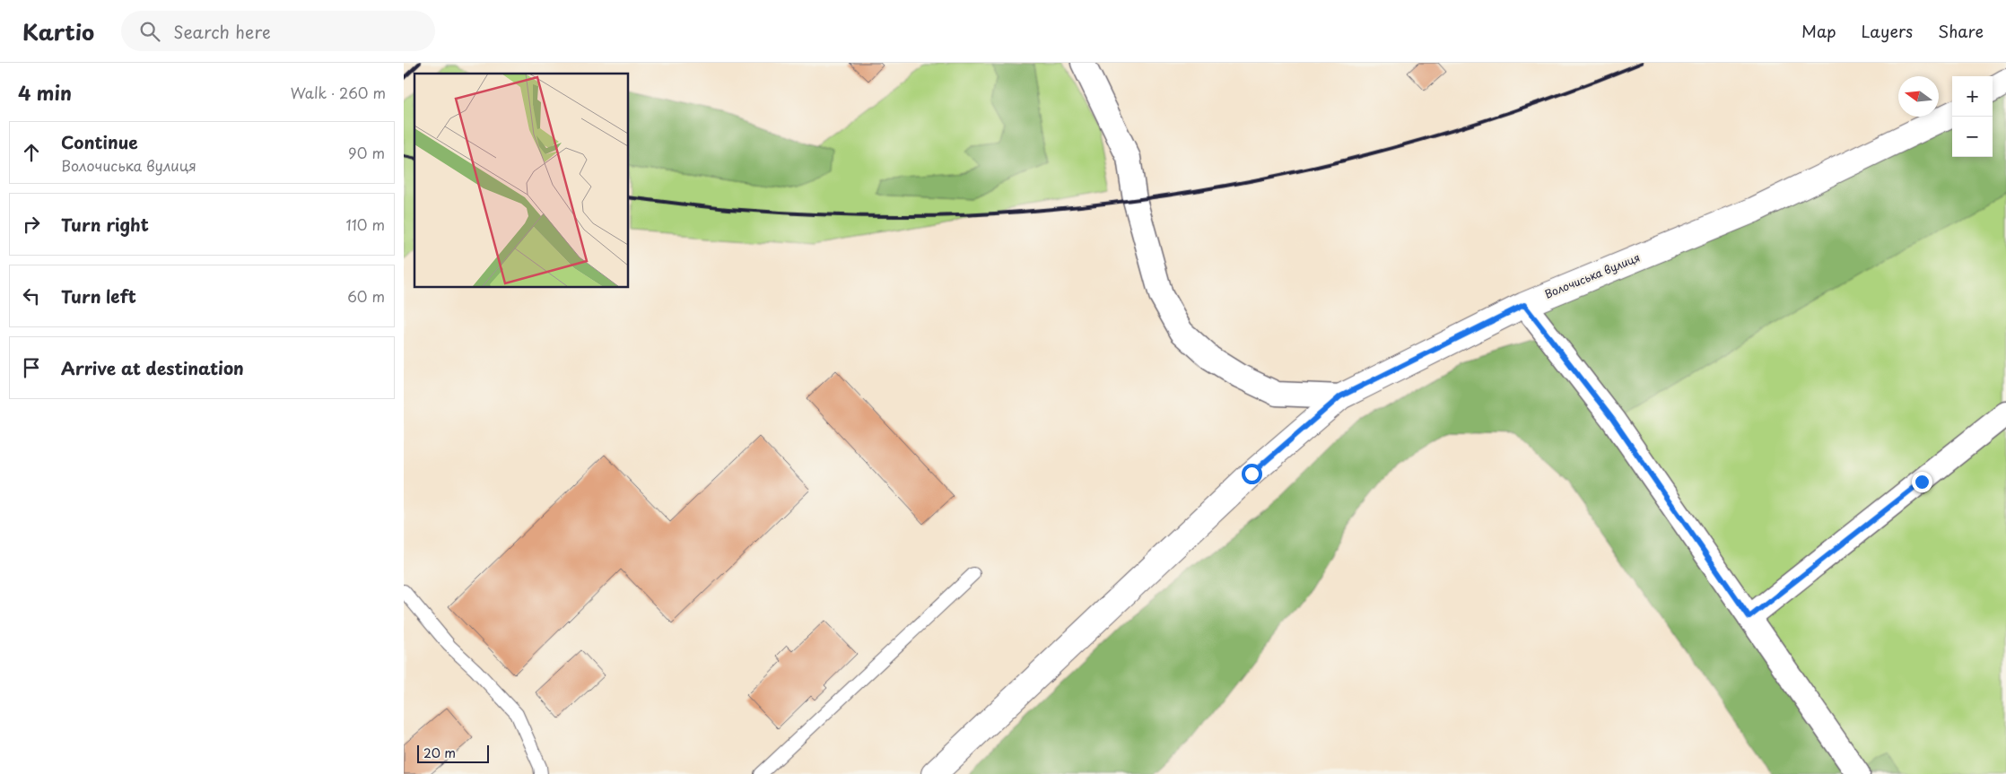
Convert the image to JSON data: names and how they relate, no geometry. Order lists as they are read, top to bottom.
{
  "streets": {
    "main road": ["Волочиська вулиця"]
  },
  "scale_bar": "20 m",
  "north": "left",
  "page": {
    "header": "Kartio",
    "search": "Search here",
    "nav": ["Map", "Layers", "Share"],
    "heading": ["4 min", "Walk · 260 m"],
    "map_buttons": ["+", "−"],
    "list": [
      ["Continue", "Волочиська вулиця", "90 m"],
      ["Turn right", "110 m"],
      ["Turn left", "60 m"],
      "Arrive at destination"
    ],
    "scale": "20 m"
  }
}
